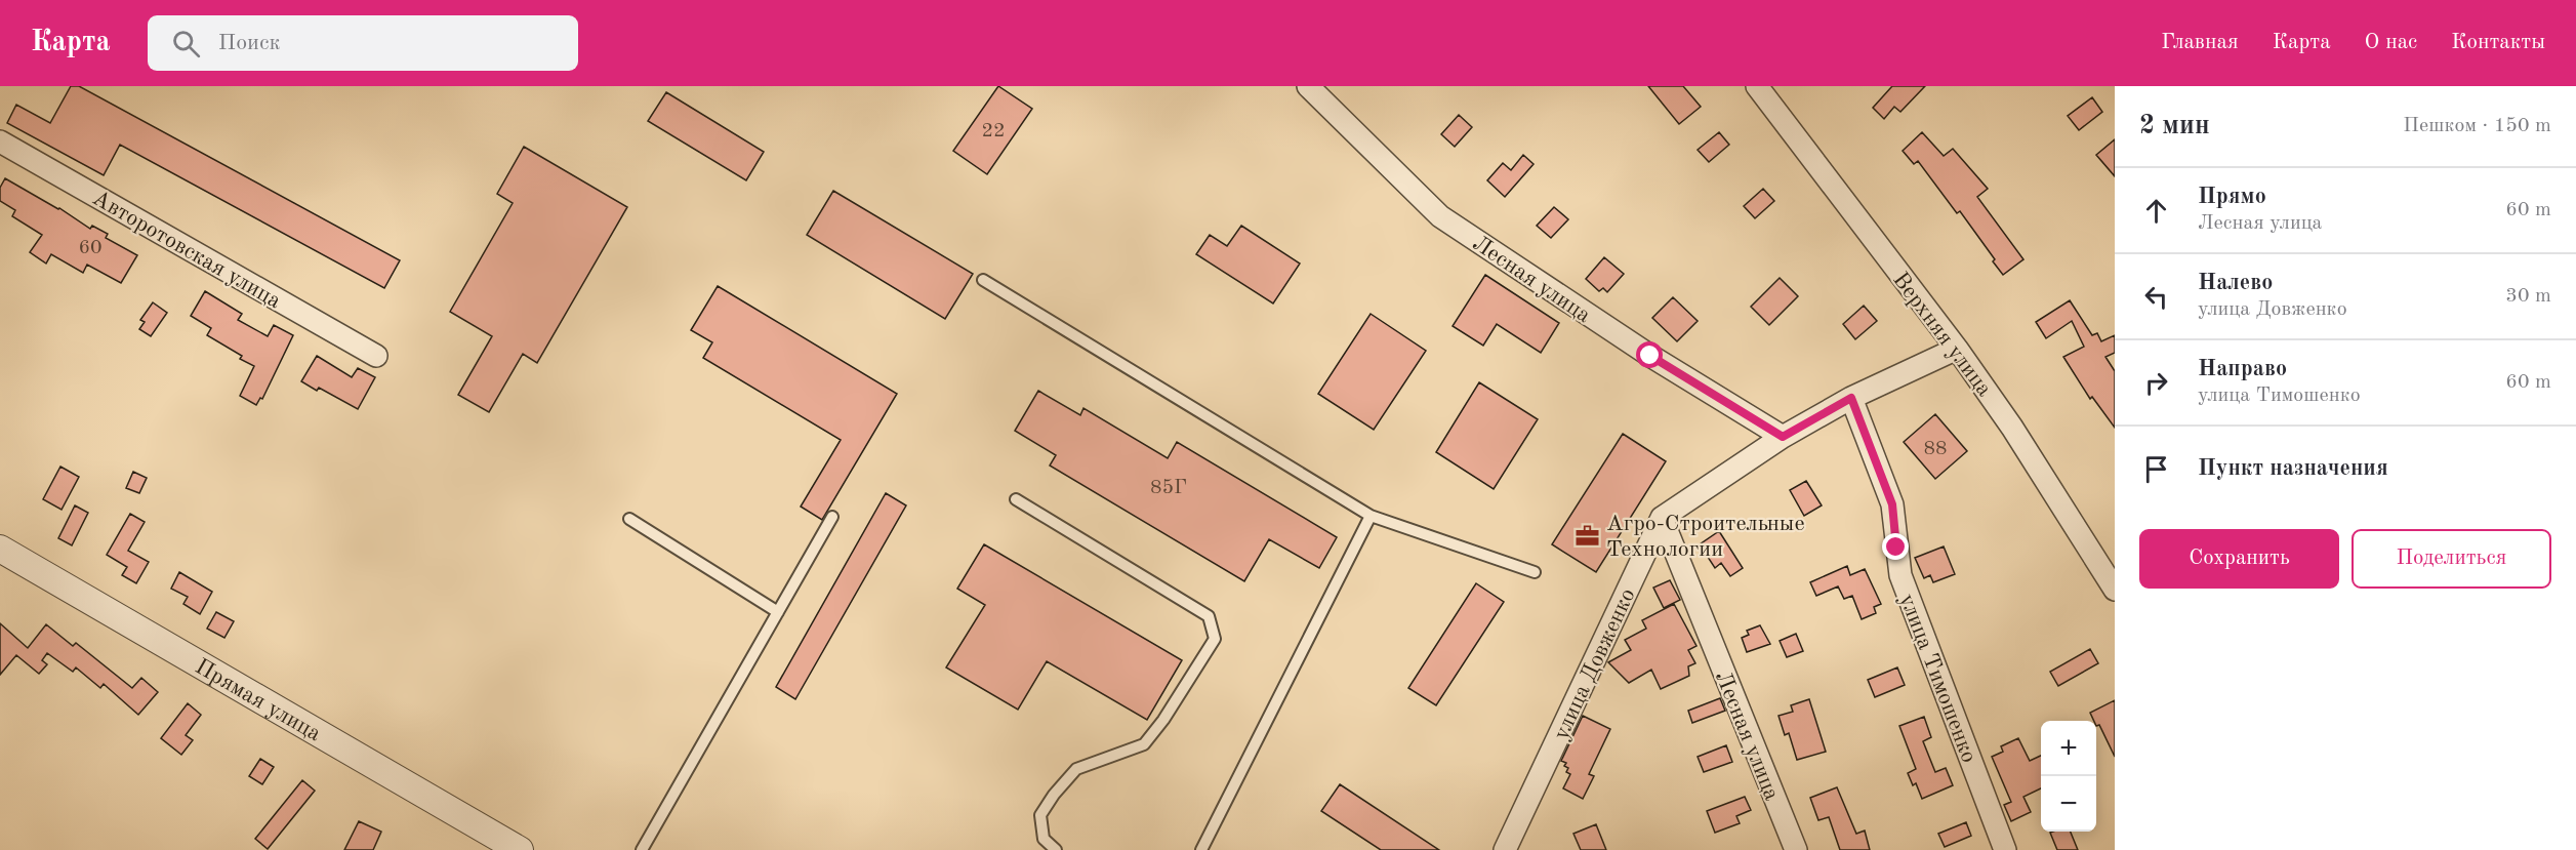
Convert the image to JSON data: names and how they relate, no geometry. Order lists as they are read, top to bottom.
{
  "streets": {
    "street": [
      "Авторотовская улица",
      "Лесная улица",
      "Верхняя улица",
      "улица Довженко",
      "улица Тимошенко",
      "Прямая улица"
    ]
  },
  "crossings": [
    ["Лесная улица", "улица Довженко"]
  ],
  "places": {
    "office": ["Агро-Строительные Технологии"]
  },
  "house_numbers": [
    "22",
    "60",
    "88",
    "85Г"
  ],
  "page": {
    "header": "Карта",
    "search": "Поиск",
    "nav": [
      "Главная",
      "Карта",
      "О нас",
      "Контакты"
    ],
    "heading": ["2 мин", "Пешком · 150 m"],
    "list": [
      ["Прямо", "Лесная улица", "60 m"],
      ["Налево", "улица Довженко", "30 m"],
      ["Направо", "улица Тимошенко", "60 m"],
      "Пункт назначения"
    ],
    "buttons": ["Сохранить", "Поделиться"],
    "map_buttons": ["+", "−"]
  }
}
